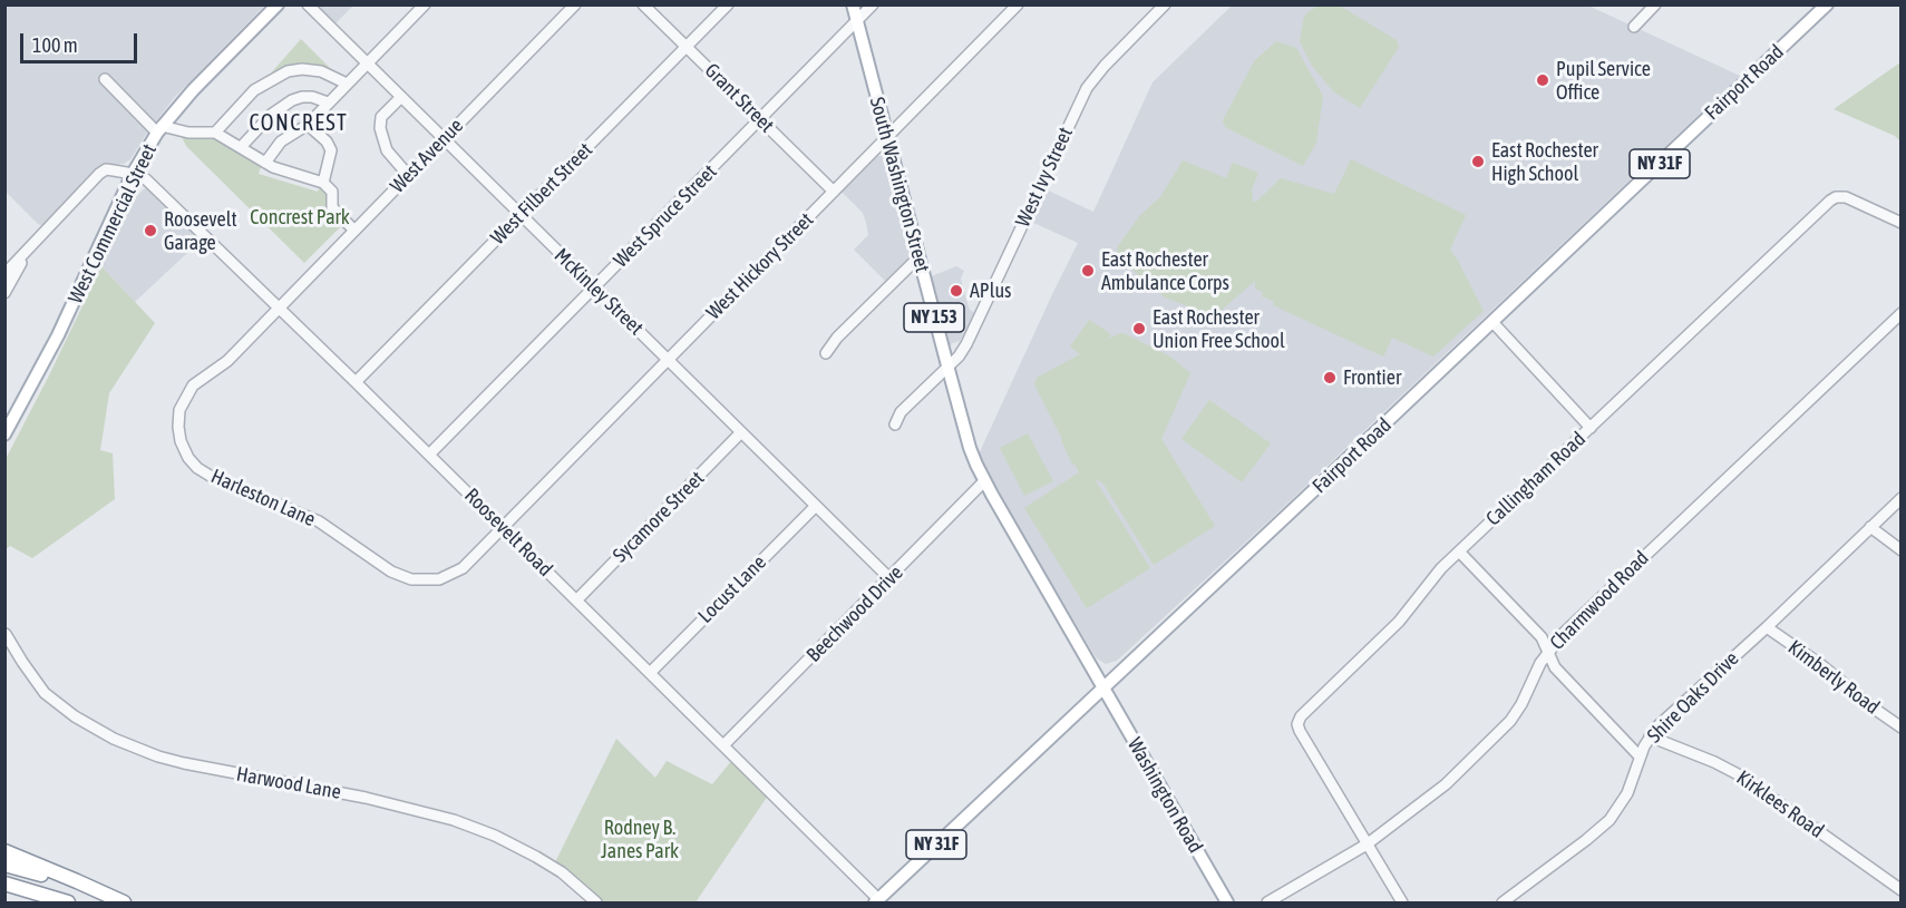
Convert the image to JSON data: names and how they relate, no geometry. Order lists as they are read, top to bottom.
{
  "streets": {
    "main road": [
      "Fairport Road",
      "NY 31F",
      "South Washington Street",
      "West Commercial Street",
      "NY 153",
      "Washington Road"
    ],
    "street": [
      "Grant Street",
      "West Avenue",
      "West Ivy Street",
      "West Filbert Street",
      "West Spruce Street",
      "West Hickory Street",
      "McKinley Street",
      "Callingham Road",
      "Harleston Lane",
      "Sycamore Street",
      "Roosevelt Road",
      "Locust Lane",
      "Charmwood Road",
      "Beechwood Drive",
      "Kimberly Road",
      "Shire Oaks Drive",
      "Harwood Lane",
      "Kirklees Road"
    ]
  },
  "crossings": [
    ["Fairport Road", "South Washington Street"],
    ["Fairport Road", "Roosevelt Road"],
    ["Fairport Road", "Washington Road"],
    ["Grant Street", "West Filbert Street"],
    ["Grant Street", "West Spruce Street"],
    ["Grant Street", "West Hickory Street"],
    ["West Avenue", "McKinley Street"],
    ["West Avenue", "Harleston Lane"],
    ["West Avenue", "Roosevelt Road"],
    ["West Ivy Street", "South Washington Street"],
    ["South Washington Street", "West Spruce Street"],
    ["South Washington Street", "West Hickory Street"],
    ["South Washington Street", "Beechwood Drive"],
    ["South Washington Street", "Washington Road"],
    ["West Filbert Street", "McKinley Street"],
    ["West Filbert Street", "Roosevelt Road"],
    ["West Spruce Street", "McKinley Street"],
    ["West Spruce Street", "Roosevelt Road"],
    ["West Commercial Street", "Roosevelt Road"],
    ["West Hickory Street", "McKinley Street"],
    ["West Hickory Street", "Harleston Lane"],
    ["West Hickory Street", "Roosevelt Road"],
    ["McKinley Street", "Sycamore Street"],
    ["McKinley Street", "Locust Lane"],
    ["McKinley Street", "Beechwood Drive"],
    ["Callingham Road", "Charmwood Road"],
    ["Harleston Lane", "Roosevelt Road"],
    ["Sycamore Street", "Roosevelt Road"],
    ["Roosevelt Road", "Locust Lane"],
    ["Roosevelt Road", "Beechwood Drive"],
    ["Kimberly Road", "Shire Oaks Drive"],
    ["Shire Oaks Drive", "Kirklees Road"]
  ],
  "districts": ["CONCREST"],
  "parks": ["Concrest Park", "Rodney B. Janes Park"],
  "places": [
    "Pupil Service Office",
    "East Rochester High School",
    "Roosevelt Garage",
    "East Rochester Ambulance Corps",
    "APlus",
    "East Rochester Union Free School",
    "Frontier"
  ],
  "scale_bar": "100 m"
}
